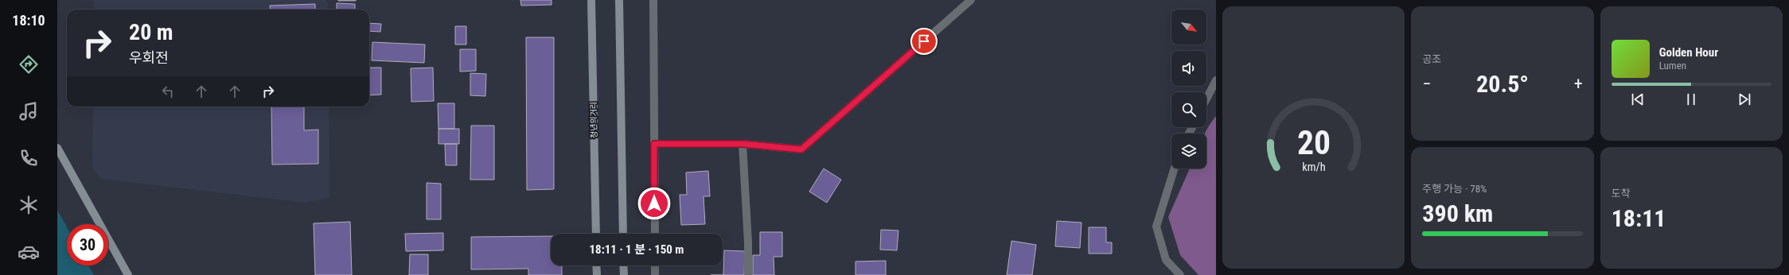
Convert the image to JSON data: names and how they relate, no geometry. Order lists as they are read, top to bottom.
{
  "streets": {
    "main road": ["청년의거리"]
  },
  "north": "bottom right",
  "page": {
    "tabs": "18:10",
    "tile": [
      "공조",
      ["주행 가능 · 78%", "390 km"],
      ["도착", "18:11"]
    ],
    "turn": ["20 m", "우회전"],
    "song": ["Golden Hour", "Lumen"],
    "heat": ["−", "20.5°", "+"],
    "limit": "30",
    "trip": "18:11 · 1 분 · 150 m",
    "gauge": ["20", "km/h"]
  }
}
